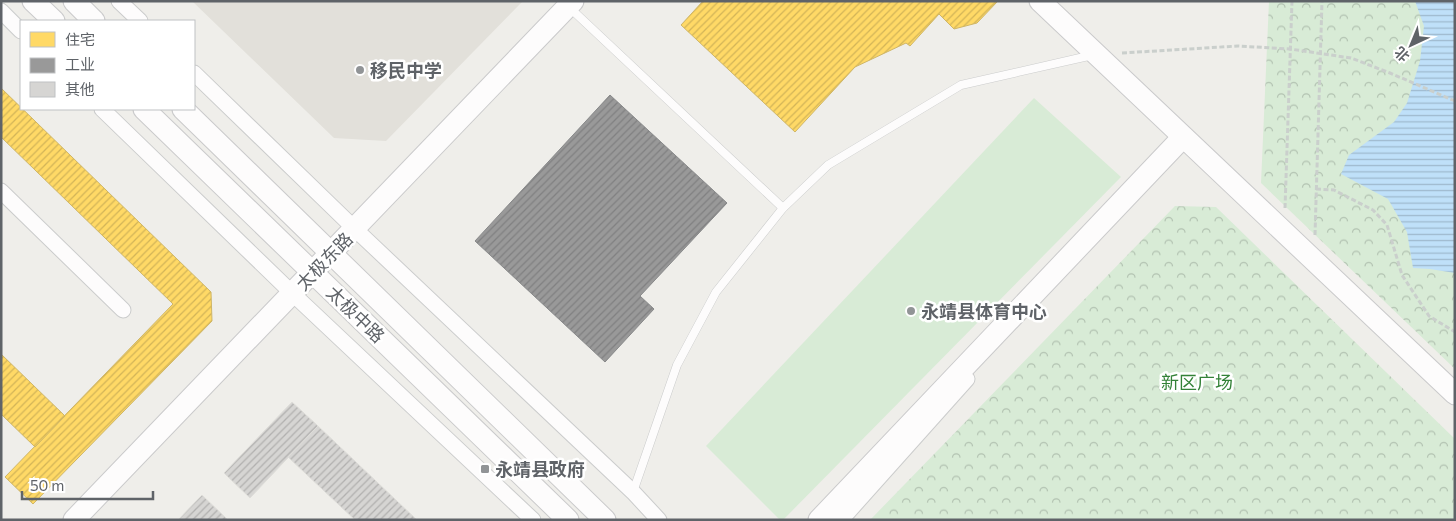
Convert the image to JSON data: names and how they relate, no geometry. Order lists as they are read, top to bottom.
{
  "streets": {
    "street": ["太极东路", "太极中路"]
  },
  "crossings": [
    ["太极东路", "太极中路"]
  ],
  "parks": ["新区广场"],
  "places": {
    "other": ["移民中学", "永靖县体育中心"],
    "transit": ["永靖县政府"]
  },
  "legend": ["住宅", "工业", "其他"],
  "scale_bar": "50 m",
  "north": "bottom left"
}
